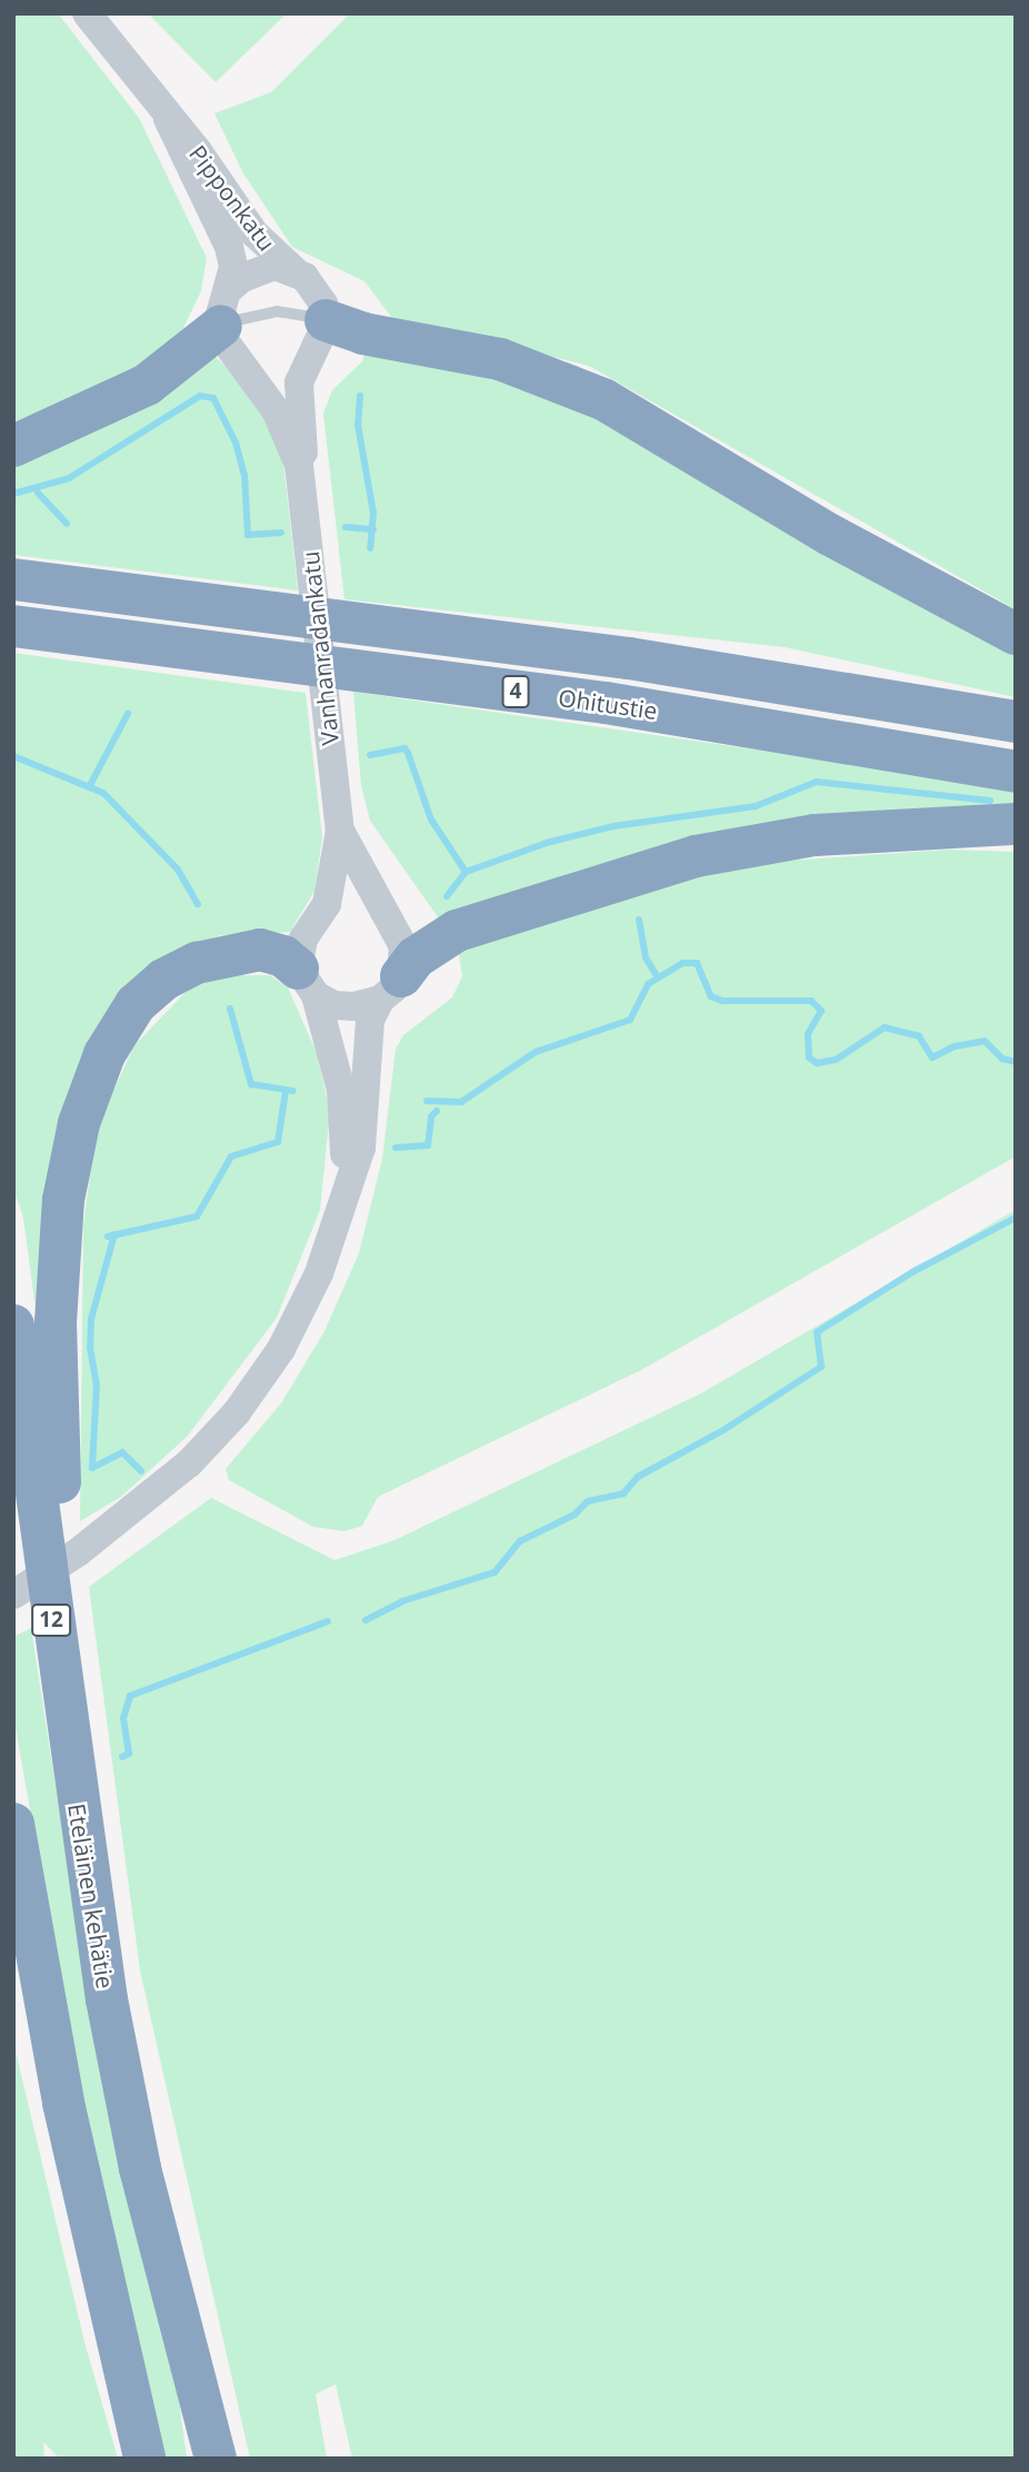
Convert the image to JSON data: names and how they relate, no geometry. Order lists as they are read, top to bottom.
{
  "streets": {
    "highway": [
      "4",
      "Ohitustie",
      "12",
      "Eteläinen kehätie"
    ],
    "street": ["Pipponkatu", "Vanhanradankatu"]
  },
  "crossings": [
    ["Pipponkatu", "Vanhanradankatu"]
  ]
}
